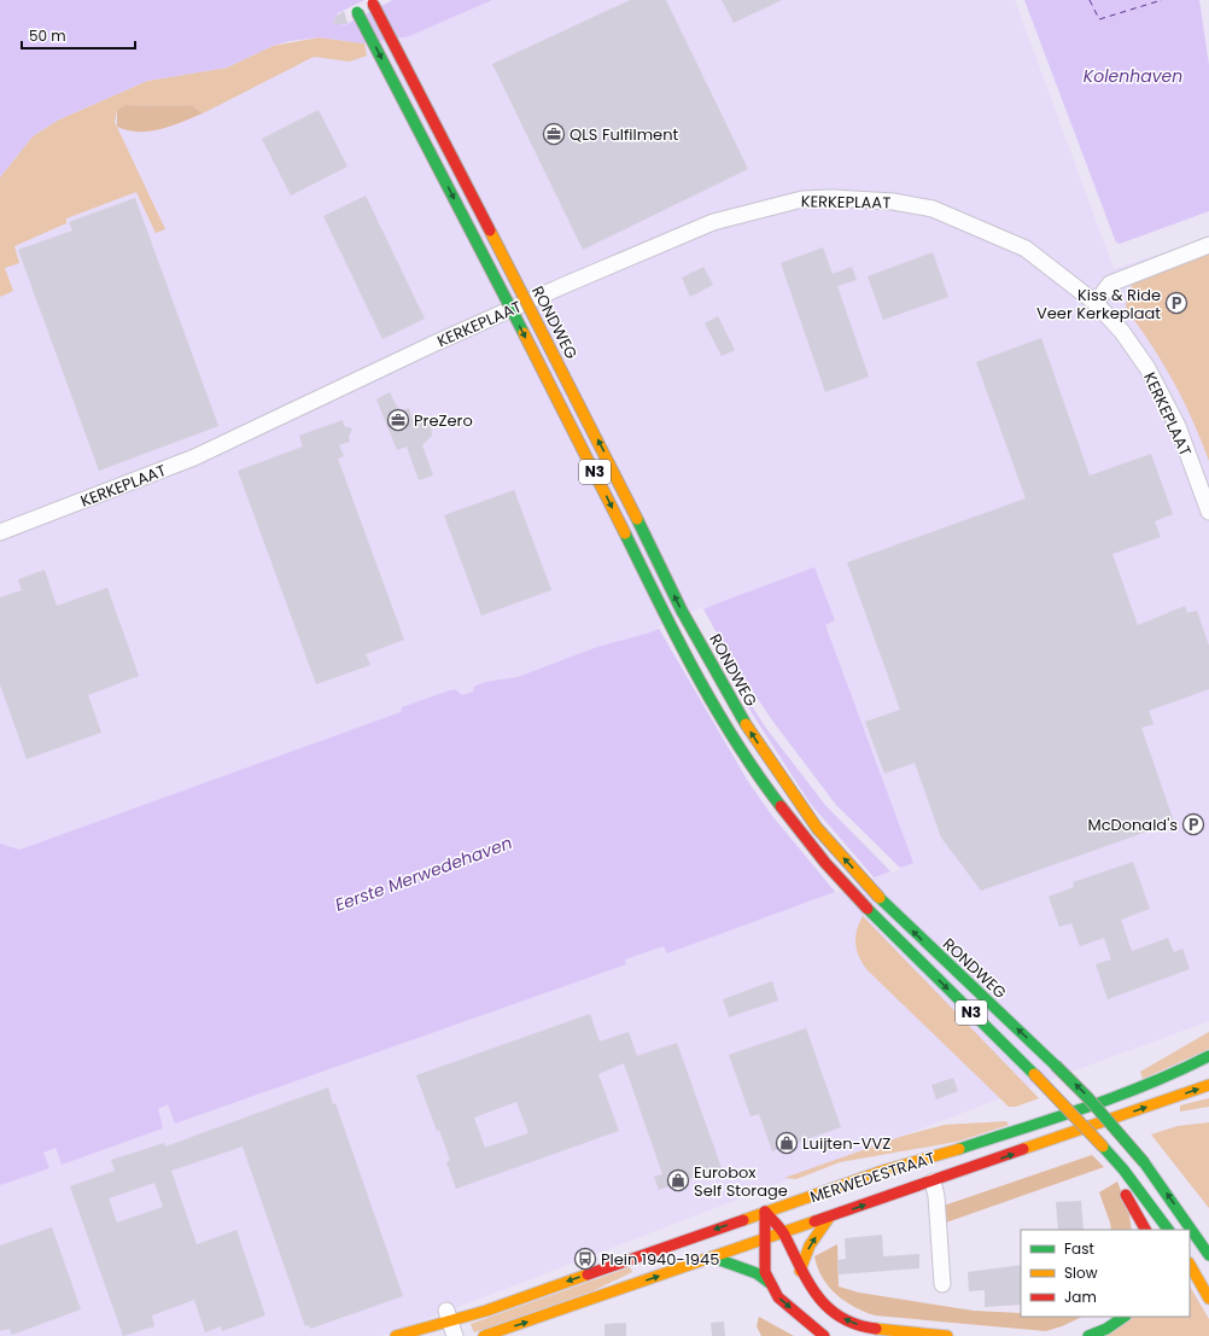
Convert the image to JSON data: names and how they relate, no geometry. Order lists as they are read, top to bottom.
{
  "streets": {
    "main road": ["RONDWEG", "N3", "MERWEDESTRAAT"],
    "street": ["KERKEPLAAT"]
  },
  "crossings": [
    ["RONDWEG", "N3"]
  ],
  "water": ["Kolenhaven", "Eerste Merwedehaven"],
  "places": {
    "office": ["QLS Fulfilment", "PreZero"],
    "parking": ["Kiss & Ride Veer Kerkeplaat", "McDonald's"],
    "shop": ["Luijten-VVZ", "Eurobox Self Storage"],
    "bus stop": ["Plein 1940-1945"]
  },
  "legend": ["Fast", "Slow", "Jam"],
  "scale_bar": "50 m"
}
